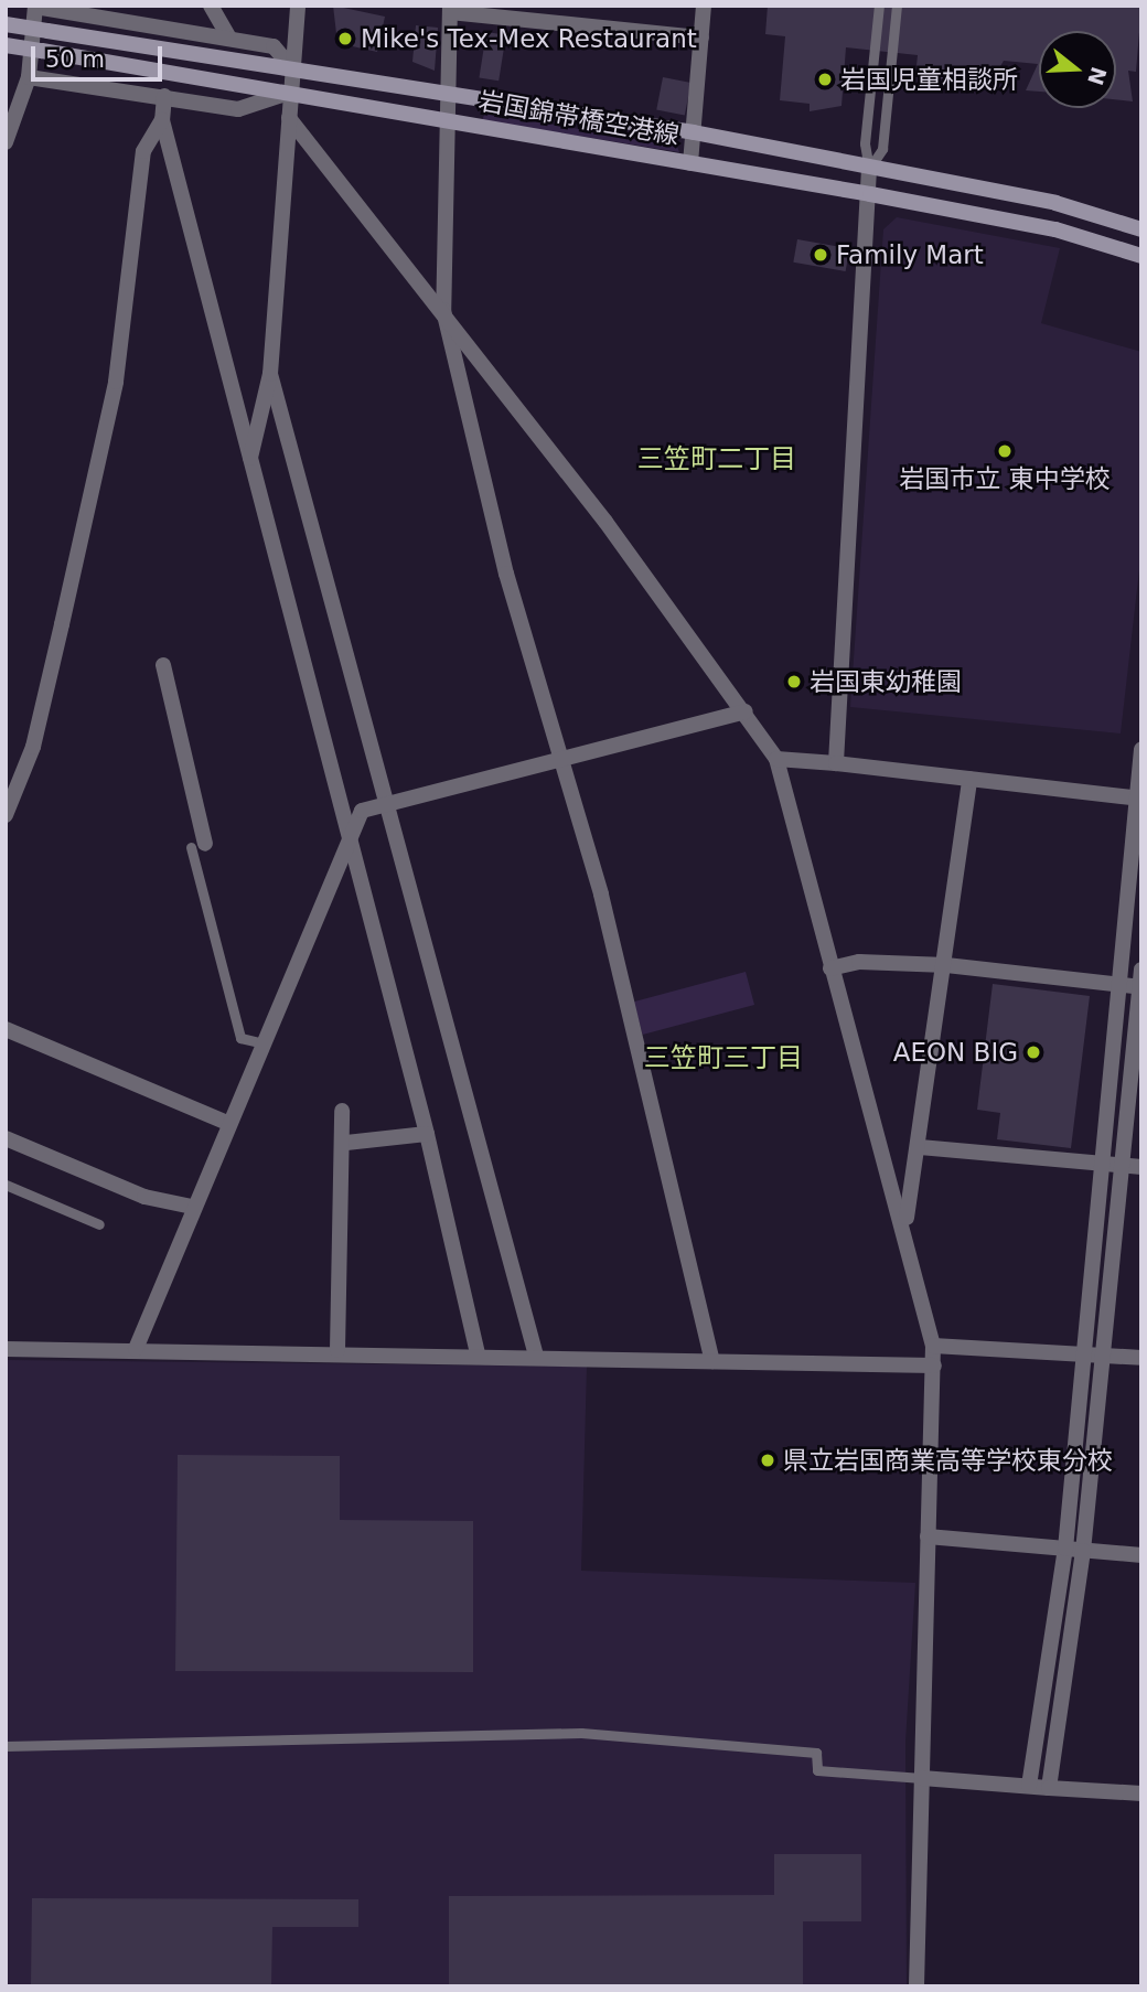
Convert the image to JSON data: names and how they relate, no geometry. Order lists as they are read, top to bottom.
{
  "streets": {
    "main road": ["岩国錦帯橋空港線"]
  },
  "districts": ["三笠町二丁目", "三笠町三丁目"],
  "places": [
    "Mike's Tex-Mex Restaurant",
    "岩国児童相談所",
    "Family Mart",
    "岩国市立 東中学校",
    "岩国東幼稚園",
    "AEON BIG",
    "県立岩国商業高等学校東分校"
  ],
  "scale_bar": "50 m",
  "north": "right"
}
